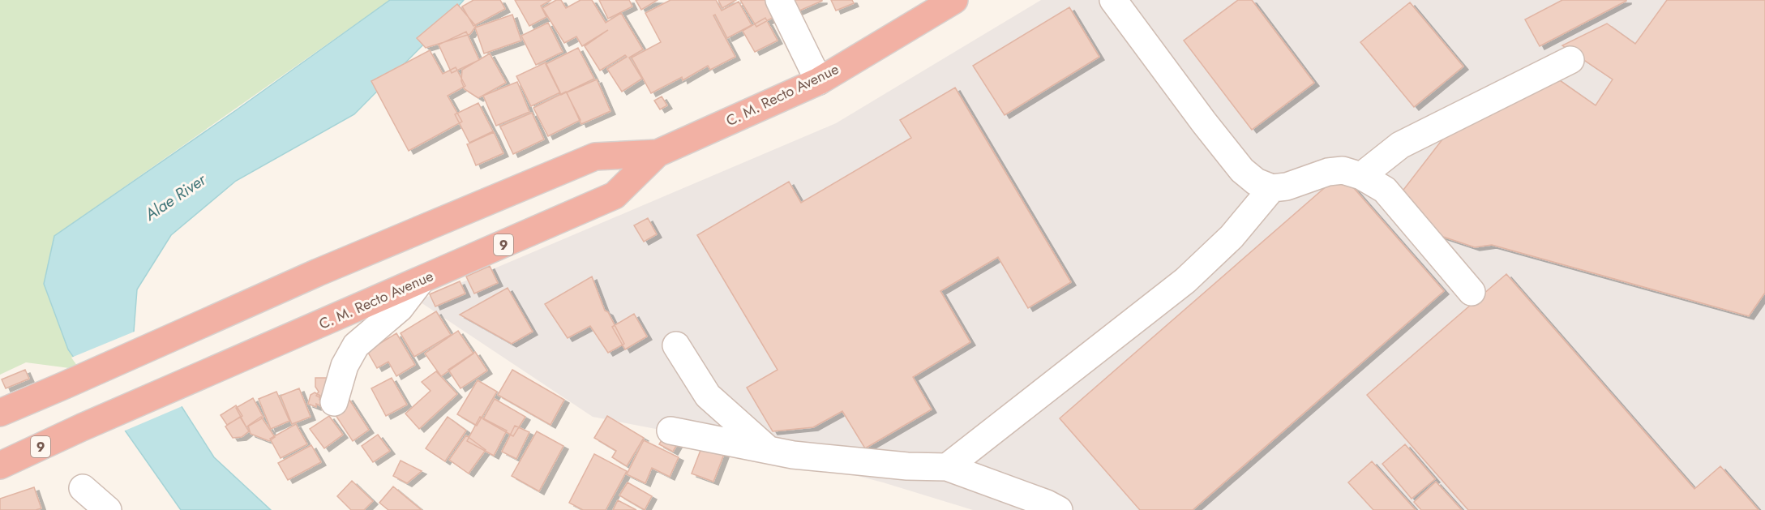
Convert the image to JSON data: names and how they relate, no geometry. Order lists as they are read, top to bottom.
{
  "streets": {
    "highway": ["C. M. Recto Avenue", "9"]
  },
  "water": ["Alae River"]
}
